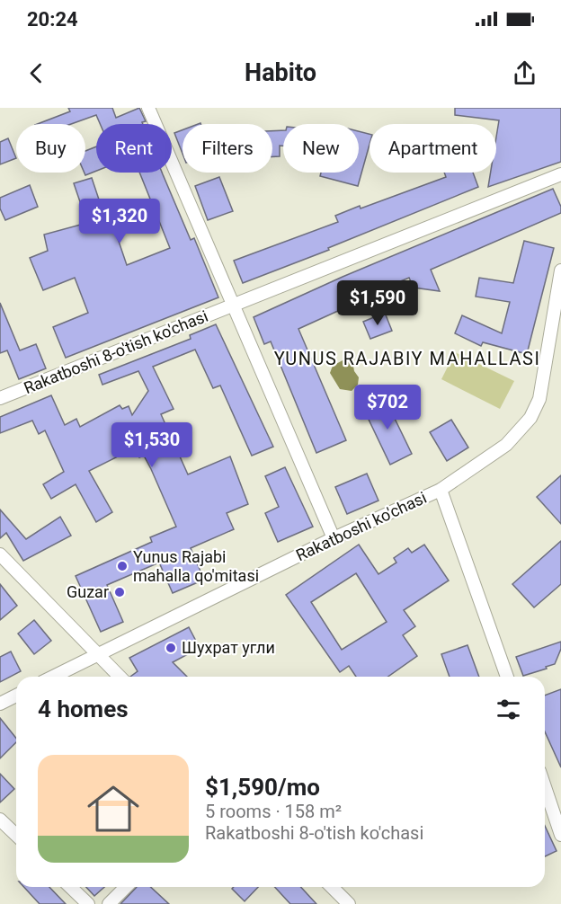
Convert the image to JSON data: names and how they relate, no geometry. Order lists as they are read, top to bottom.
{
  "streets": {
    "street": ["Rakatboshi 8-o'tish ko'chasi", "Rakatboshi ko'chasi"]
  },
  "districts": ["YUNUS RAJABIY MAHALLASI"],
  "places": ["Yunus Rajabi mahalla qo'mitasi", "Guzar", "Шухрат угли"],
  "page": {
    "status": "20:24",
    "header": "Habito",
    "chip": [
      "Buy",
      "Rent",
      "Filters",
      "New",
      "Apartment"
    ],
    "price": [
      "$1,320",
      "$1,590",
      "$702",
      "$1,530"
    ],
    "heading": "4 homes",
    "list": [
      {
        "name": "$1,590/mo",
        "note": "5 rooms · 158 m² · Rakatboshi 8-o'tish ko'chasi"
      }
    ]
  }
}
